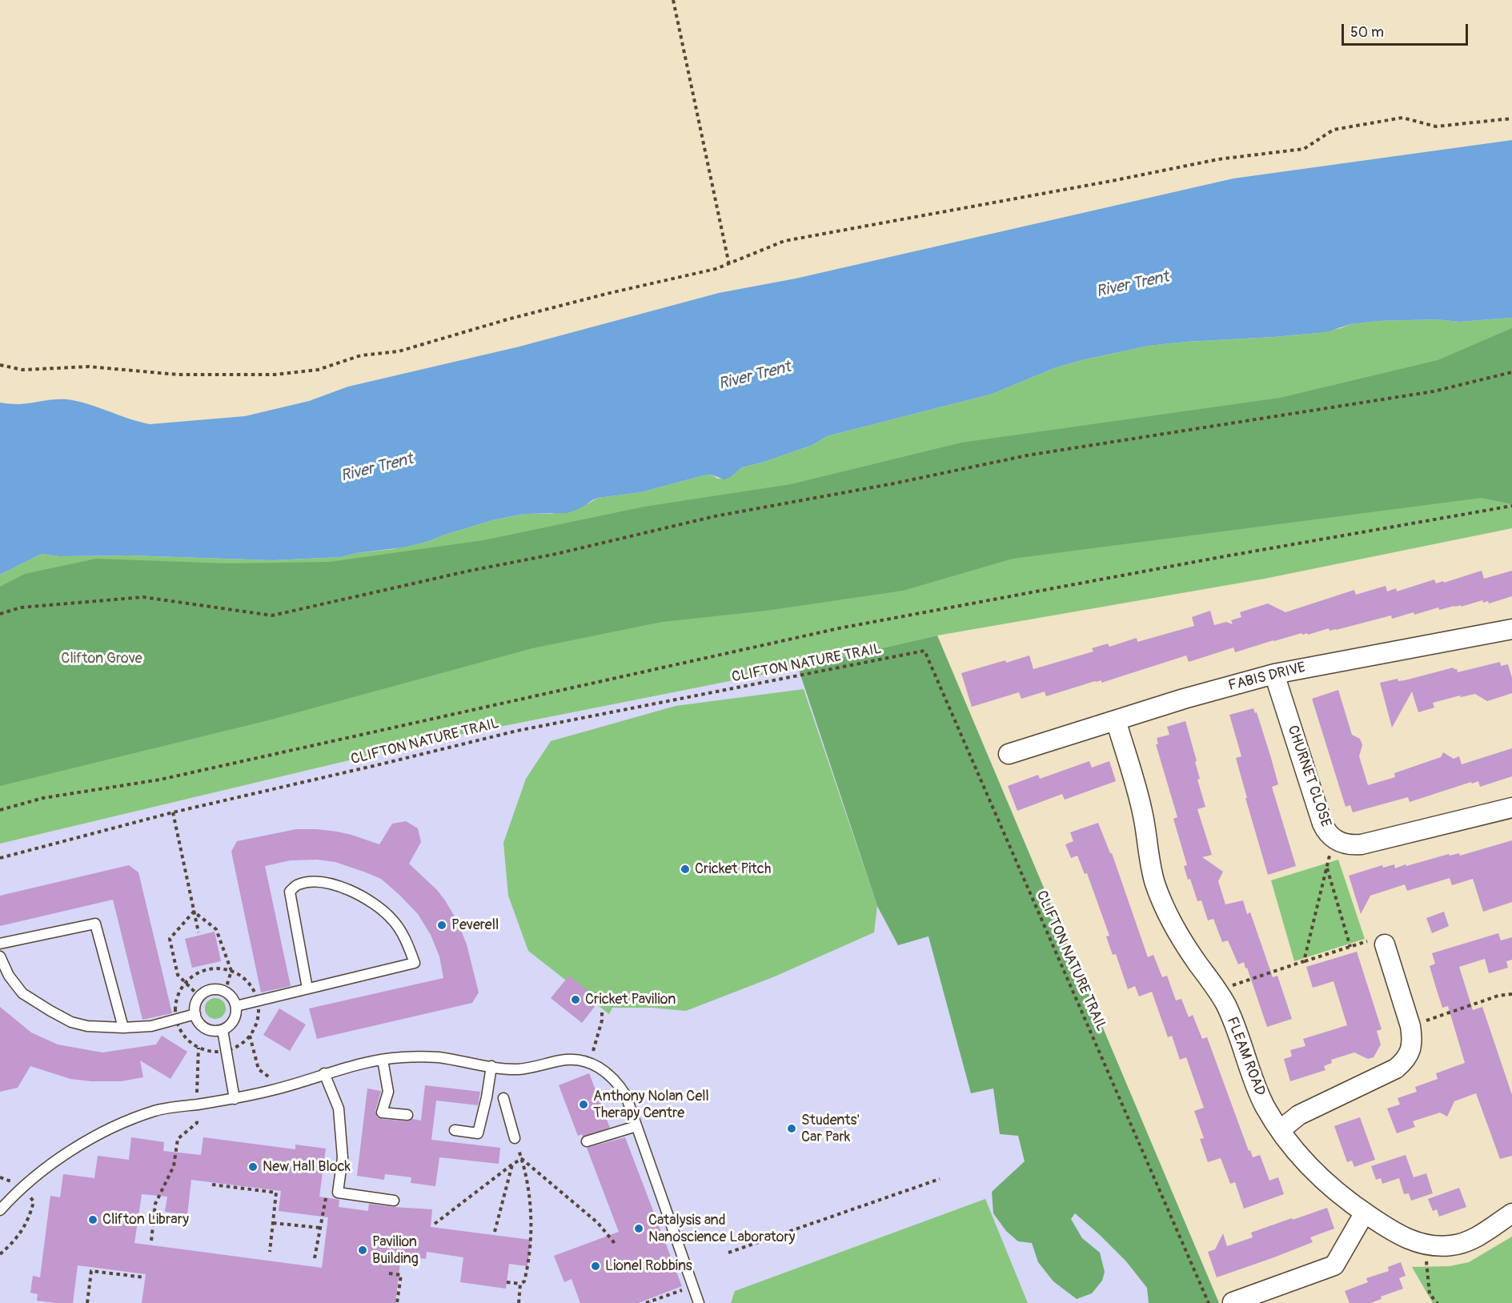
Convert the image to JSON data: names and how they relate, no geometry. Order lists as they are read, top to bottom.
{
  "streets": {
    "street": ["FABIS DRIVE", "CHURNET CLOSE", "FLEAM ROAD"],
    "path": ["CLIFTON NATURE TRAIL"]
  },
  "crossings": [
    ["FABIS DRIVE", "CHURNET CLOSE"],
    ["FABIS DRIVE", "FLEAM ROAD"]
  ],
  "water": ["River Trent"],
  "parks": ["Clifton Grove"],
  "places": [
    "Cricket Pitch",
    "Peverell",
    "Cricket Pavilion",
    "Anthony Nolan Cell Therapy Centre",
    "Students' Car Park",
    "New Hall Block",
    "Clifton Library",
    "Catalysis and Nanoscience Laboratory",
    "Pavilion Building",
    "Lionel Robbins"
  ],
  "scale_bar": "50 m"
}
